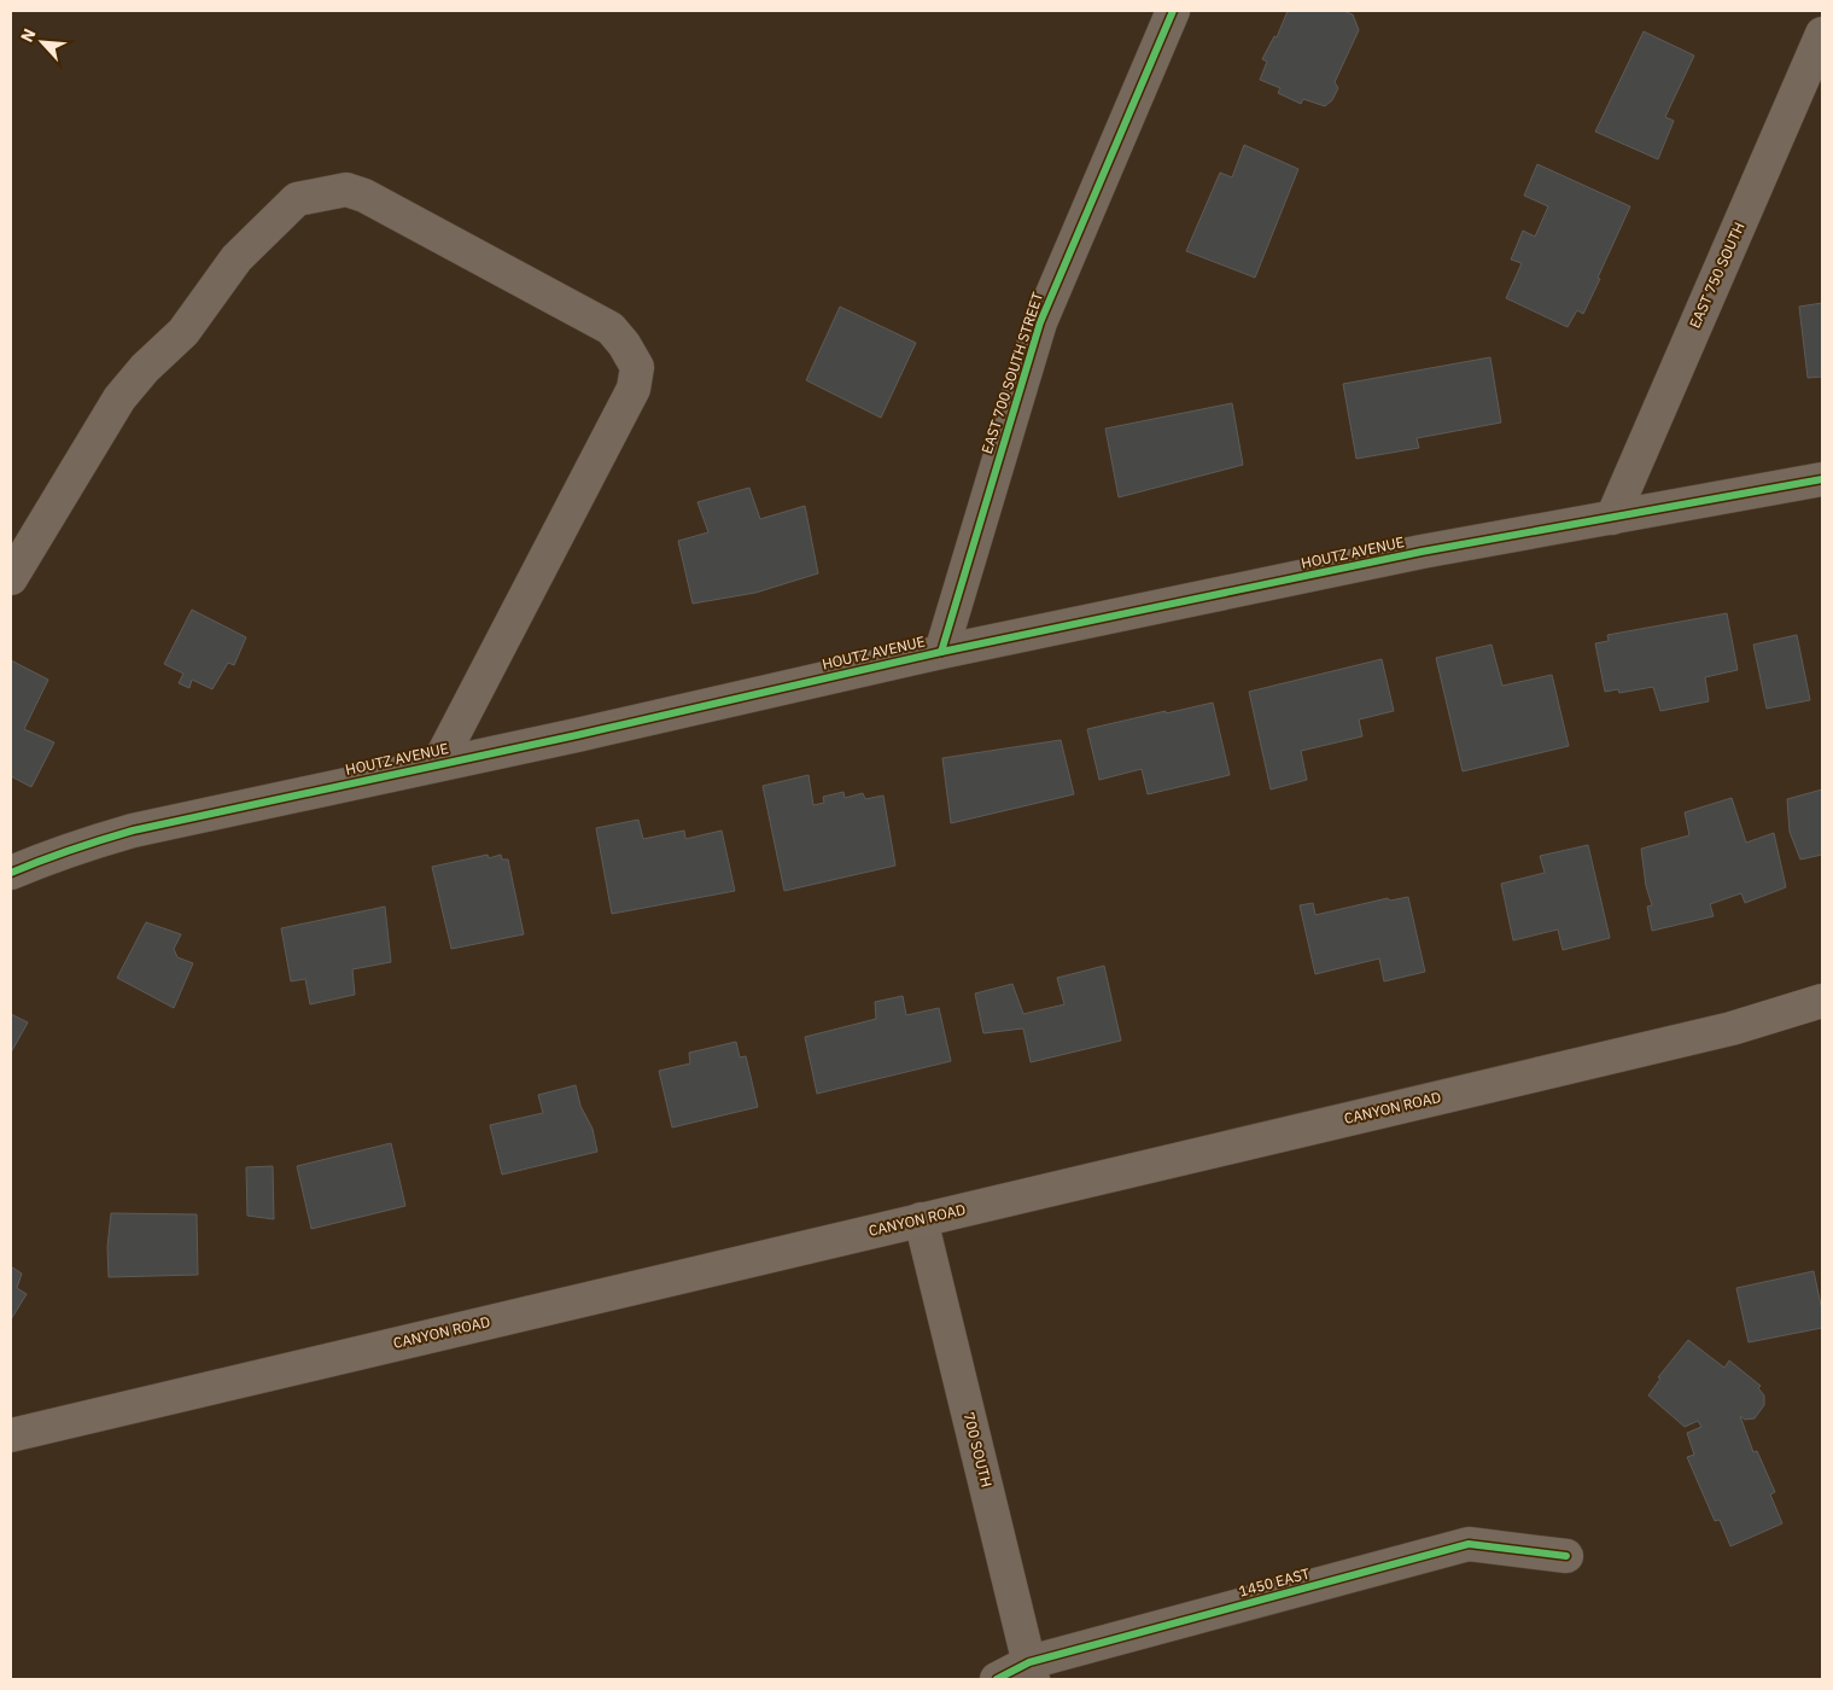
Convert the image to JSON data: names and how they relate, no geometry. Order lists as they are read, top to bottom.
{
  "streets": {
    "main road": ["CANYON ROAD"],
    "street": [
      "EAST 750 SOUTH",
      "EAST 700 SOUTH STREET",
      "HOUTZ AVENUE",
      "700 SOUTH",
      "1450 EAST"
    ]
  },
  "crossings": [
    ["EAST 750 SOUTH", "HOUTZ AVENUE"],
    ["EAST 700 SOUTH STREET", "HOUTZ AVENUE"],
    ["CANYON ROAD", "700 SOUTH"],
    ["700 SOUTH", "1450 EAST"]
  ],
  "north": "top left"
}
